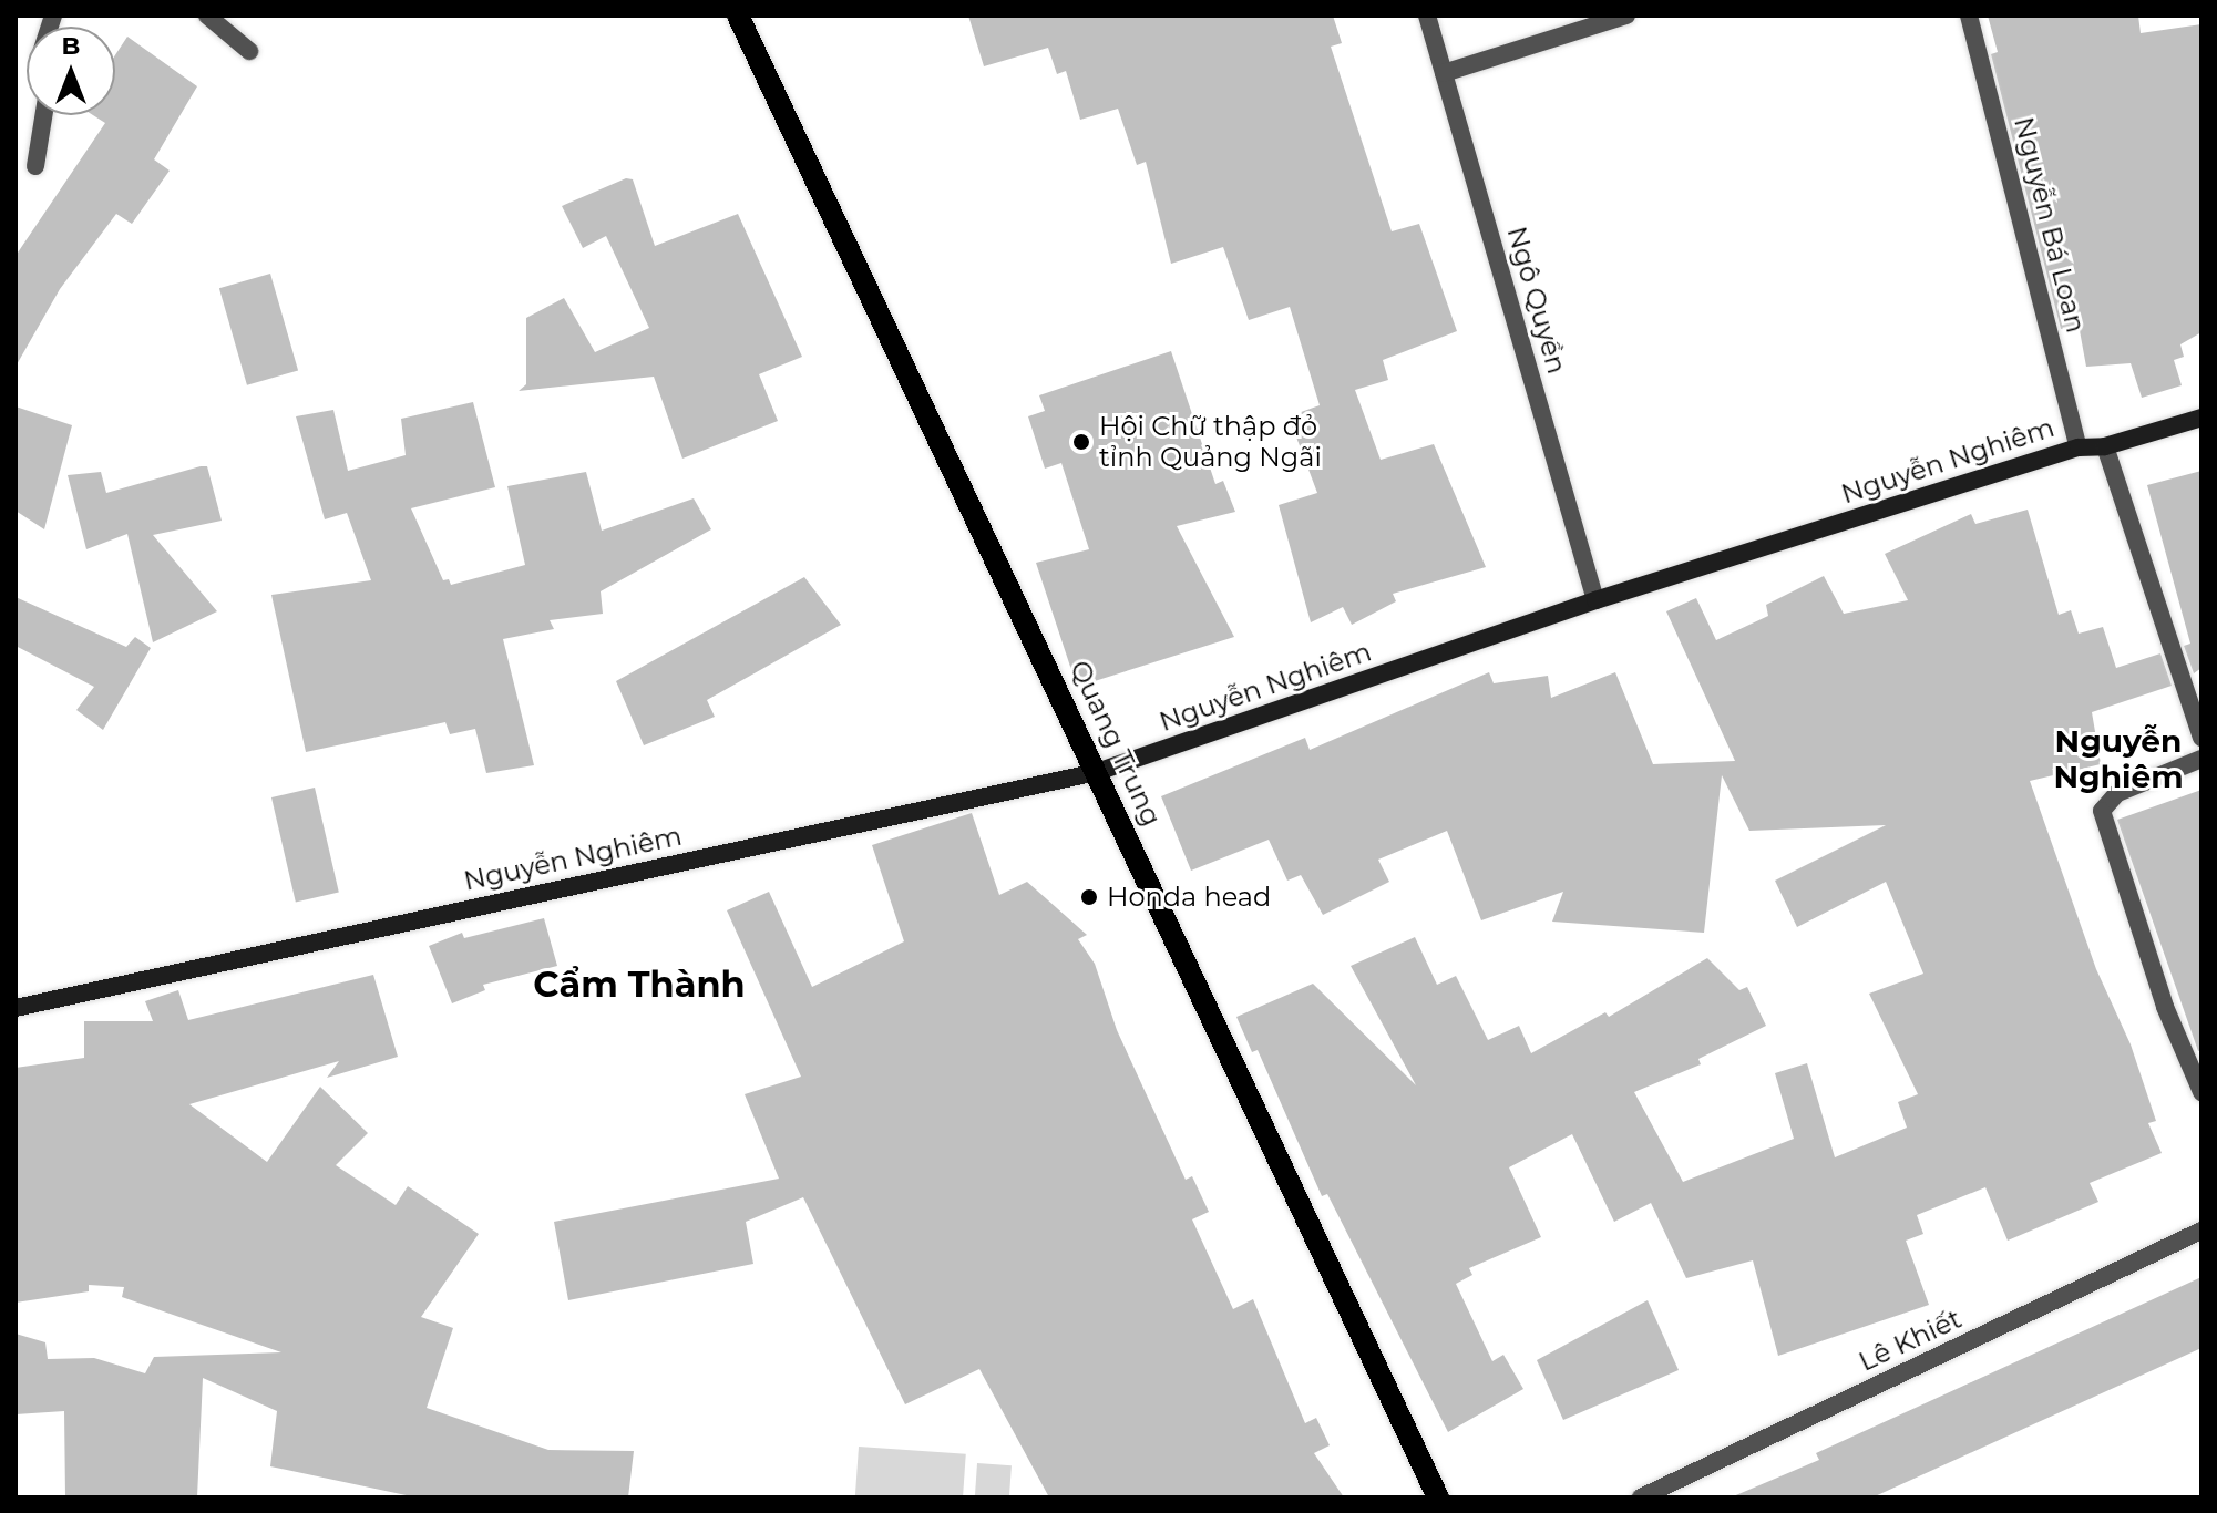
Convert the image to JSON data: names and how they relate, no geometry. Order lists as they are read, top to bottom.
{
  "streets": {
    "main road": ["Quang Trung"],
    "street": [
      "Nguyễn Bá Loan",
      "Ngô Quyền",
      "Nguyễn Nghiêm",
      "Lê Khiết"
    ]
  },
  "crossings": [
    ["Nguyễn Bá Loan", "Nguyễn Nghiêm"],
    ["Ngô Quyền", "Nguyễn Nghiêm"],
    ["Nguyễn Nghiêm", "Quang Trung"]
  ],
  "districts": ["Nguyễn Nghiêm", "Cẩm Thành"],
  "places": ["Hội Chữ thập đỏ tỉnh Quảng Ngãi", "Honda head"],
  "north": "top"
}
